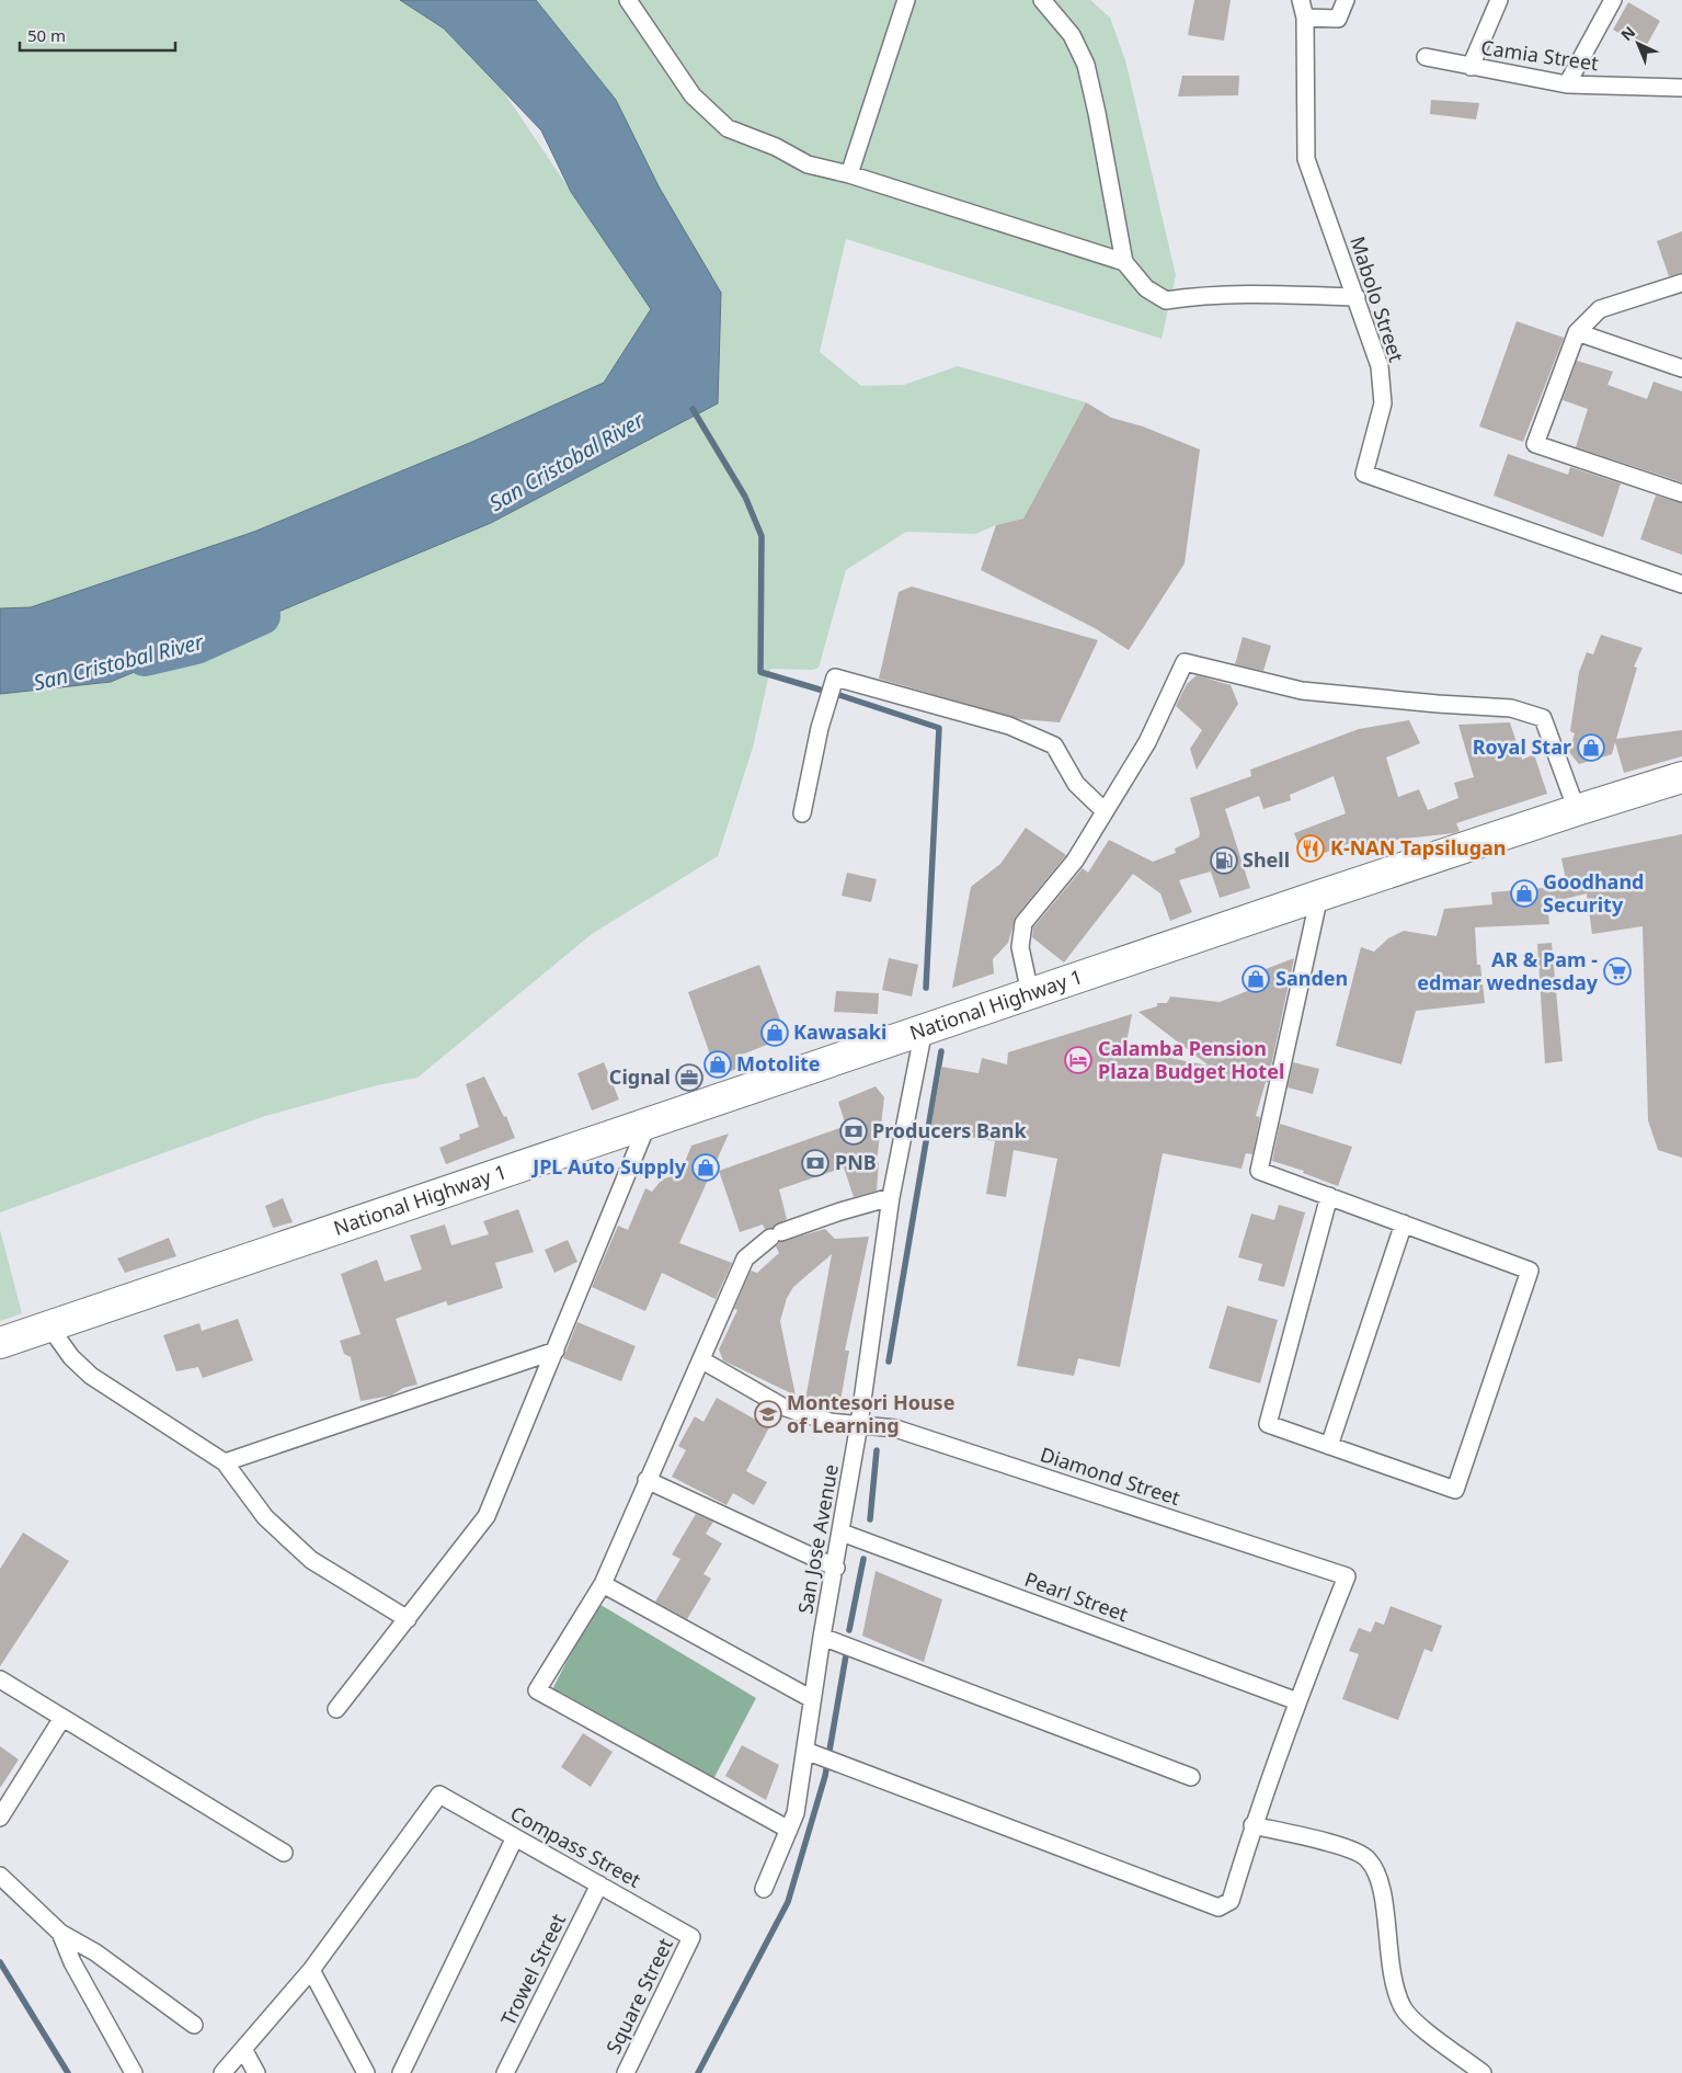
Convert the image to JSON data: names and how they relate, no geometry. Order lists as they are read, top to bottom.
{
  "streets": {
    "highway": ["National Highway 1"],
    "street": [
      "Camia Street",
      "Mabolo Street",
      "Diamond Street",
      "San Jose Avenue",
      "Pearl Street",
      "Compass Street",
      "Trowel Street",
      "Square Street"
    ]
  },
  "crossings": [
    ["National Highway 1", "San Jose Avenue"],
    ["Diamond Street", "San Jose Avenue"],
    ["Diamond Street", "Pearl Street"],
    ["San Jose Avenue", "Pearl Street"],
    ["Compass Street", "Trowel Street"],
    ["Compass Street", "Square Street"]
  ],
  "water": ["San Cristobal River"],
  "places": {
    "shop": [
      "Royal Star",
      "Goodhand Security",
      "Sanden",
      "Kawasaki",
      "Motolite",
      "JPL Auto Supply"
    ],
    "restaurant": ["K-NAN Tapsilugan"],
    "fuel station": ["Shell"],
    "supermarket": ["AR & Pam - edmar wednesday"],
    "hotel": ["Calamba Pension Plaza Budget Hotel"],
    "office": ["Cignal"],
    "bank": ["Producers Bank", "PNB"],
    "school or university": ["Montesori House of Learning"]
  },
  "scale_bar": "50 m",
  "north": "top left"
}
